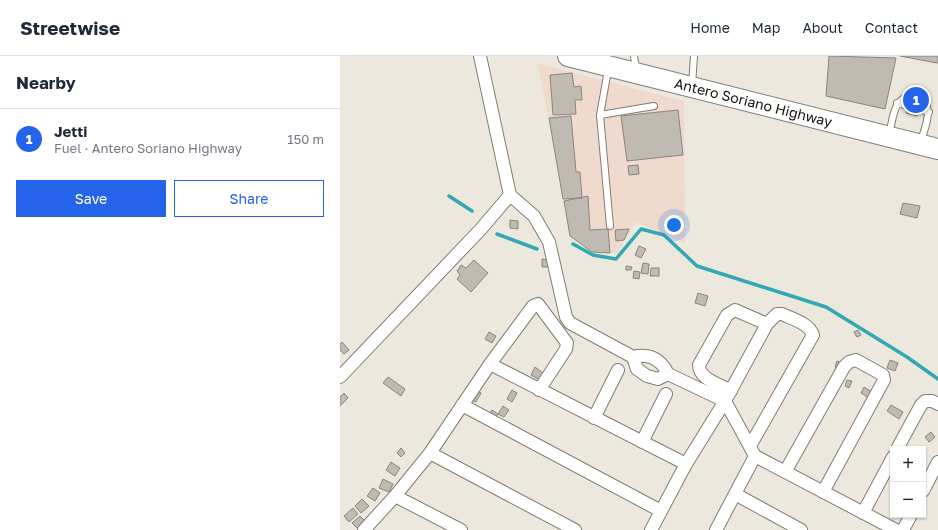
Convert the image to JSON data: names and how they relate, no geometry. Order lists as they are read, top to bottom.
{
  "streets": {
    "main road": ["Antero Soriano Highway"]
  },
  "page": {
    "header": "Streetwise",
    "nav": [
      "Home",
      "Map",
      "About",
      "Contact"
    ],
    "heading": "Nearby",
    "pins": "1",
    "list": [
      {
        "mark": "1",
        "name": "Jetti",
        "note": "Fuel · Antero Soriano Highway",
        "value": "150 m"
      }
    ],
    "buttons": ["Save", "Share"],
    "map_buttons": ["+", "−"]
  }
}
